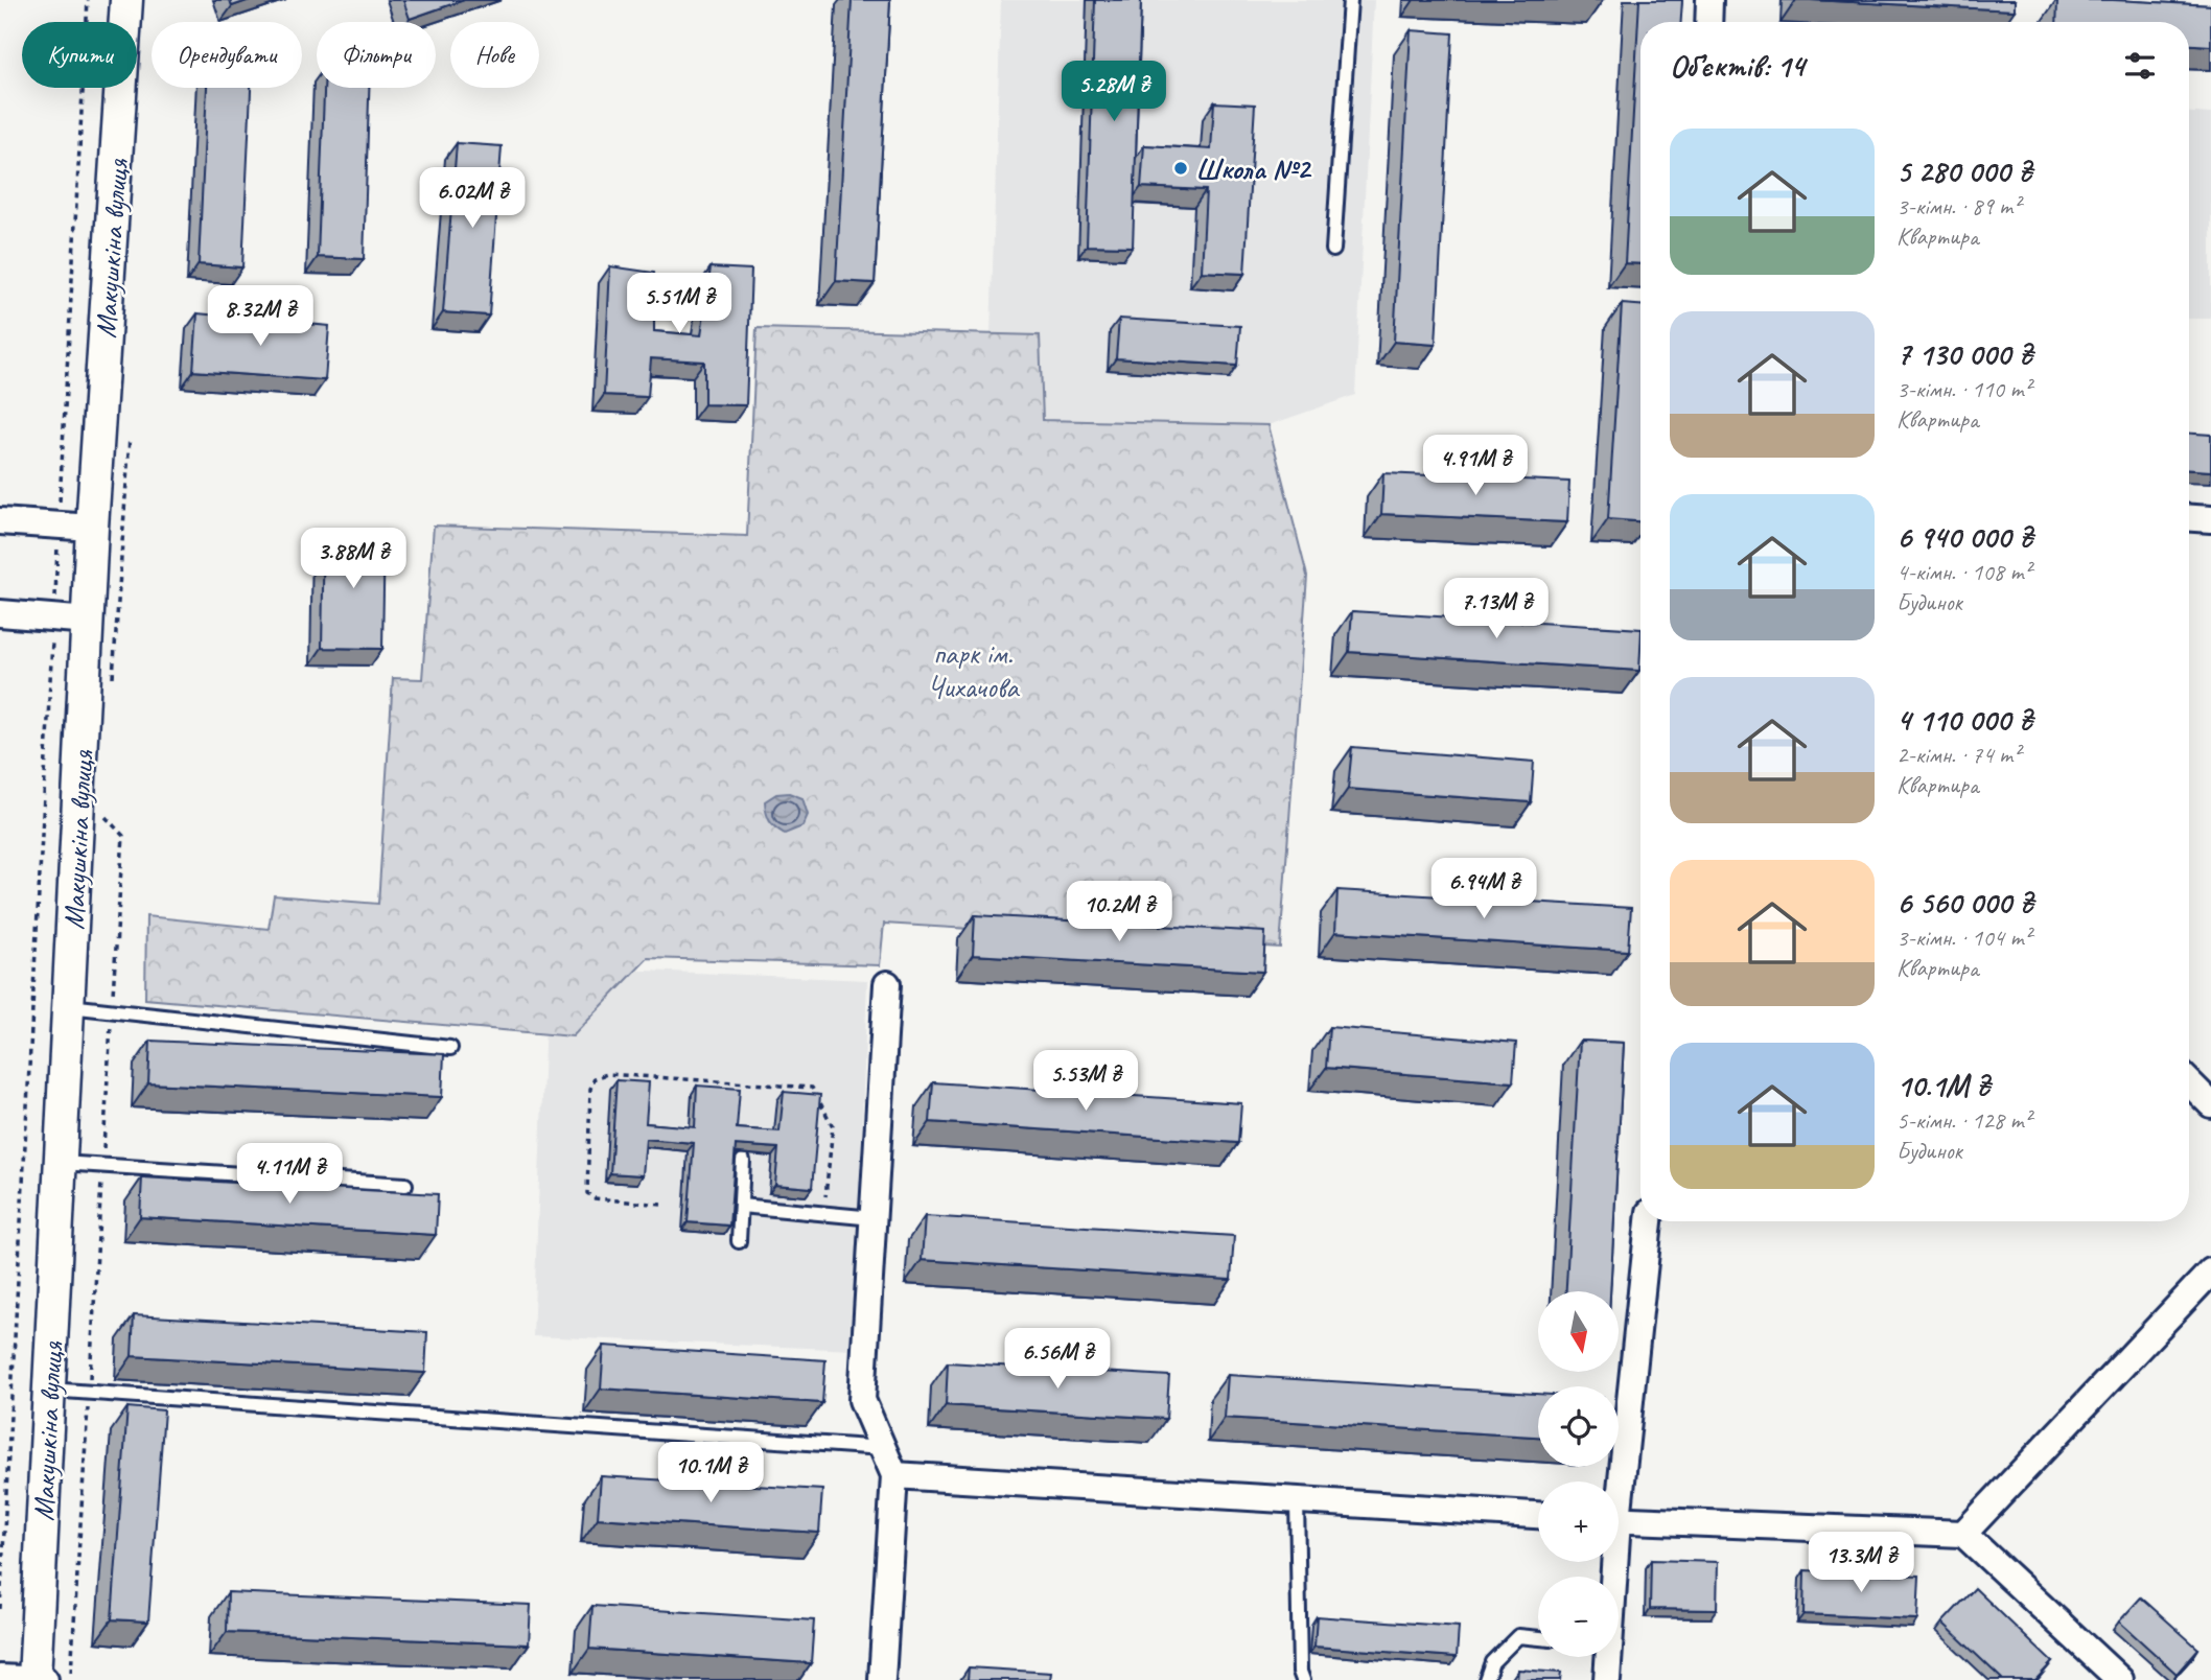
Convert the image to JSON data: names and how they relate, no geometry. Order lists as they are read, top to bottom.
{
  "streets": {
    "street": ["Макушкіна вулиця"]
  },
  "parks": ["парк ім. Чихачова"],
  "places": ["Школа №2"],
  "north": "bottom",
  "page": {
    "chip": [
      "Купити",
      "Орендувати",
      "Фільтри",
      "Нове"
    ],
    "heading": "Об’єктів: 14",
    "price": [
      "5.28M ₴",
      "6.02M ₴",
      "5.51M ₴",
      "8.32M ₴",
      "4.91M ₴",
      "3.88M ₴",
      "7.13M ₴",
      "6.94M ₴",
      "10.2M ₴",
      "5.53M ₴",
      "4.11M ₴",
      "6.56M ₴",
      "10.1M ₴",
      "13.3M ₴"
    ],
    "list": [
      {
        "name": "5 280 000 ₴",
        "note": "3-кімн. · 89 m² · Квартира"
      },
      {
        "name": "7 130 000 ₴",
        "note": "3-кімн. · 110 m² · Квартира"
      },
      {
        "name": "6 940 000 ₴",
        "note": "4-кімн. · 108 m² · Будинок"
      },
      {
        "name": "4 110 000 ₴",
        "note": "2-кімн. · 74 m² · Квартира"
      },
      {
        "name": "6 560 000 ₴",
        "note": "3-кімн. · 104 m² · Квартира"
      },
      {
        "name": "10.1M ₴",
        "note": "5-кімн. · 128 m² · Будинок"
      }
    ],
    "map_buttons": ["+", "−"]
  }
}
